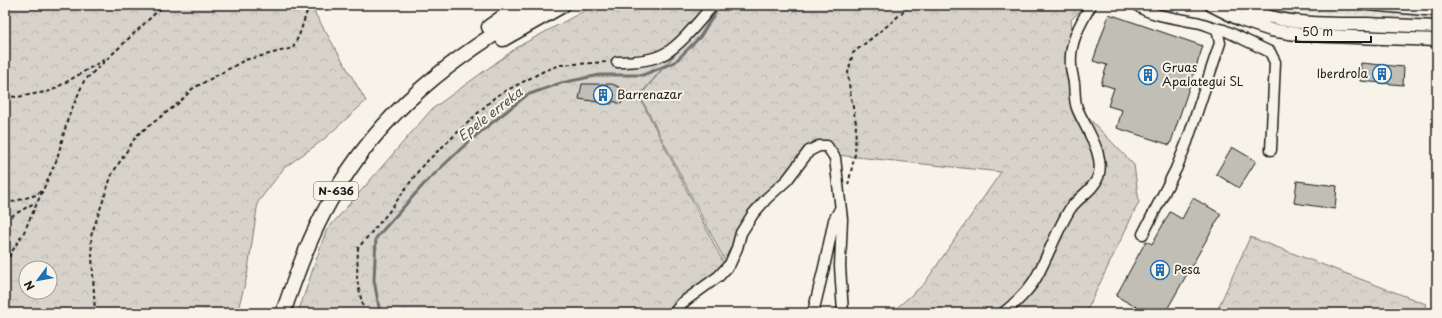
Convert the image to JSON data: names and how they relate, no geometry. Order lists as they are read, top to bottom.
{
  "streets": {
    "highway": ["N-636"]
  },
  "water": ["Epele erreka"],
  "places": {
    "building": [
      "Iberdrola",
      "Gruas Apalategui SL",
      "Barrenazar",
      "Pesa"
    ]
  },
  "scale_bar": "50 m",
  "north": "bottom left"
}
